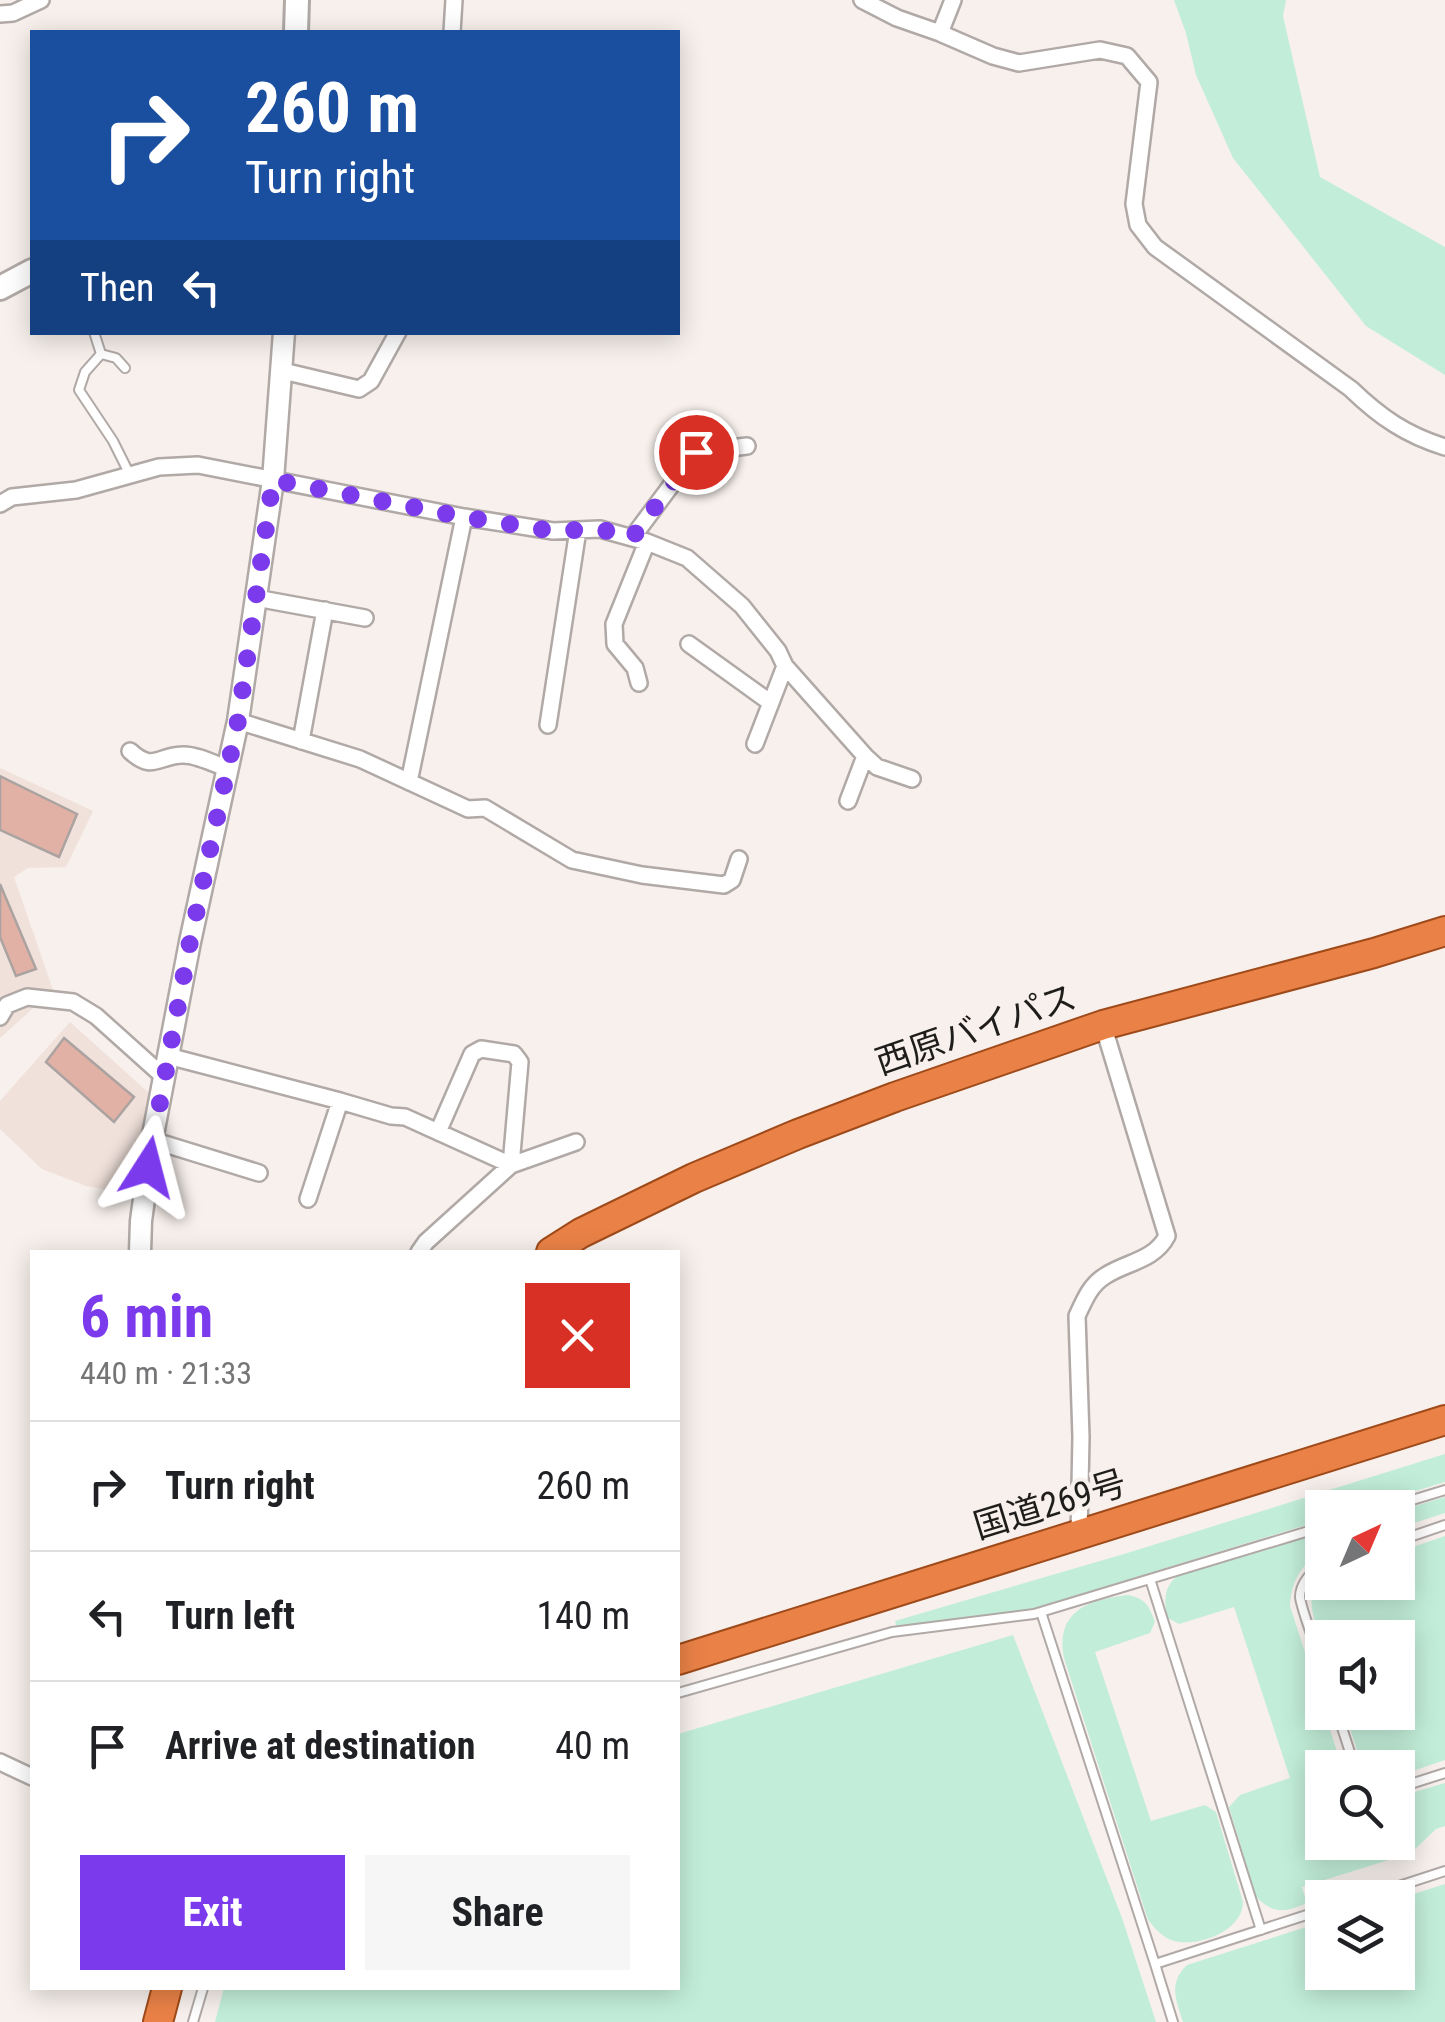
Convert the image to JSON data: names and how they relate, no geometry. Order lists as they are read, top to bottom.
{
  "streets": {
    "highway": ["西原バイパス", "国道269号"]
  },
  "north": "top right",
  "page": {
    "turn": ["260 m", "Turn right"],
    "then": "Then",
    "heading": ["6 min", "440 m · 21:33"],
    "list": [
      {
        "name": "Turn right",
        "value": "260 m"
      },
      {
        "name": "Turn left",
        "value": "140 m"
      },
      {
        "name": "Arrive at destination",
        "value": "40 m"
      }
    ],
    "buttons": ["Exit", "Share"]
  }
}
